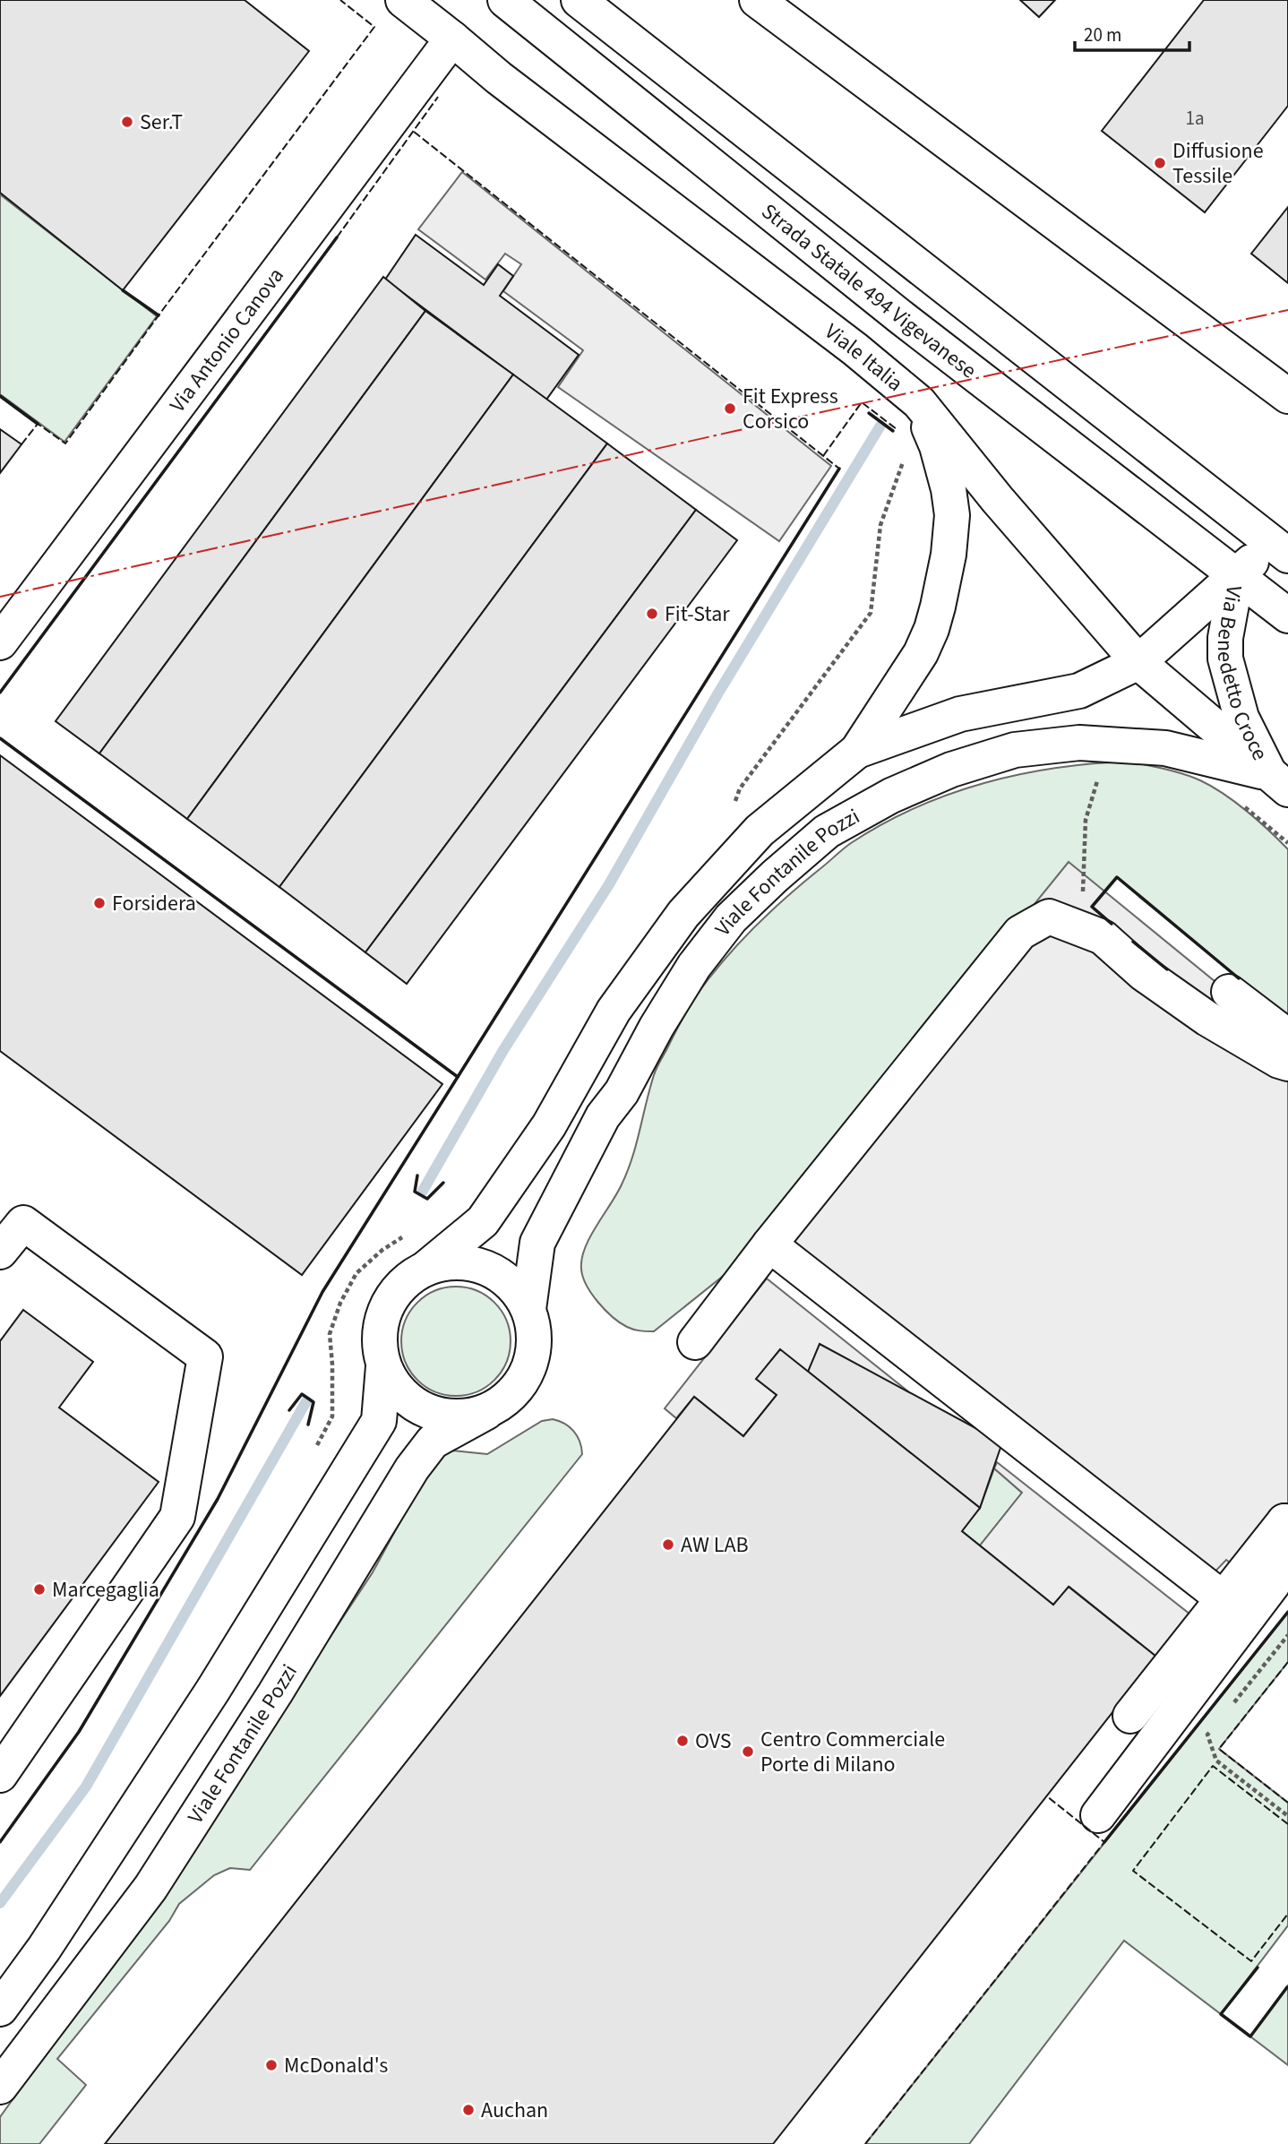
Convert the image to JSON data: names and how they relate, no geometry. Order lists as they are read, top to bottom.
{
  "streets": {
    "street": [
      "Strada Statale 494 Vigevanese",
      "Via Antonio Canova",
      "Viale Italia",
      "Via Benedetto Croce",
      "Viale Fontanile Pozzi"
    ]
  },
  "crossings": [
    ["Strada Statale 494 Vigevanese", "Via Benedetto Croce"],
    ["Via Antonio Canova", "Viale Italia"],
    ["Viale Italia", "Via Benedetto Croce"],
    ["Viale Italia", "Viale Fontanile Pozzi"],
    ["Via Benedetto Croce", "Viale Fontanile Pozzi"]
  ],
  "places": [
    "Ser.T",
    "Diffusione Tessile",
    "Fit Express Corsico",
    "Fit-Star",
    "Forsidera",
    "AW LAB",
    "Marcegaglia",
    "OVS",
    "Centro Commerciale Porte di Milano",
    "McDonald's",
    "Auchan"
  ],
  "house_numbers": ["1a"],
  "scale_bar": "20 m"
}
